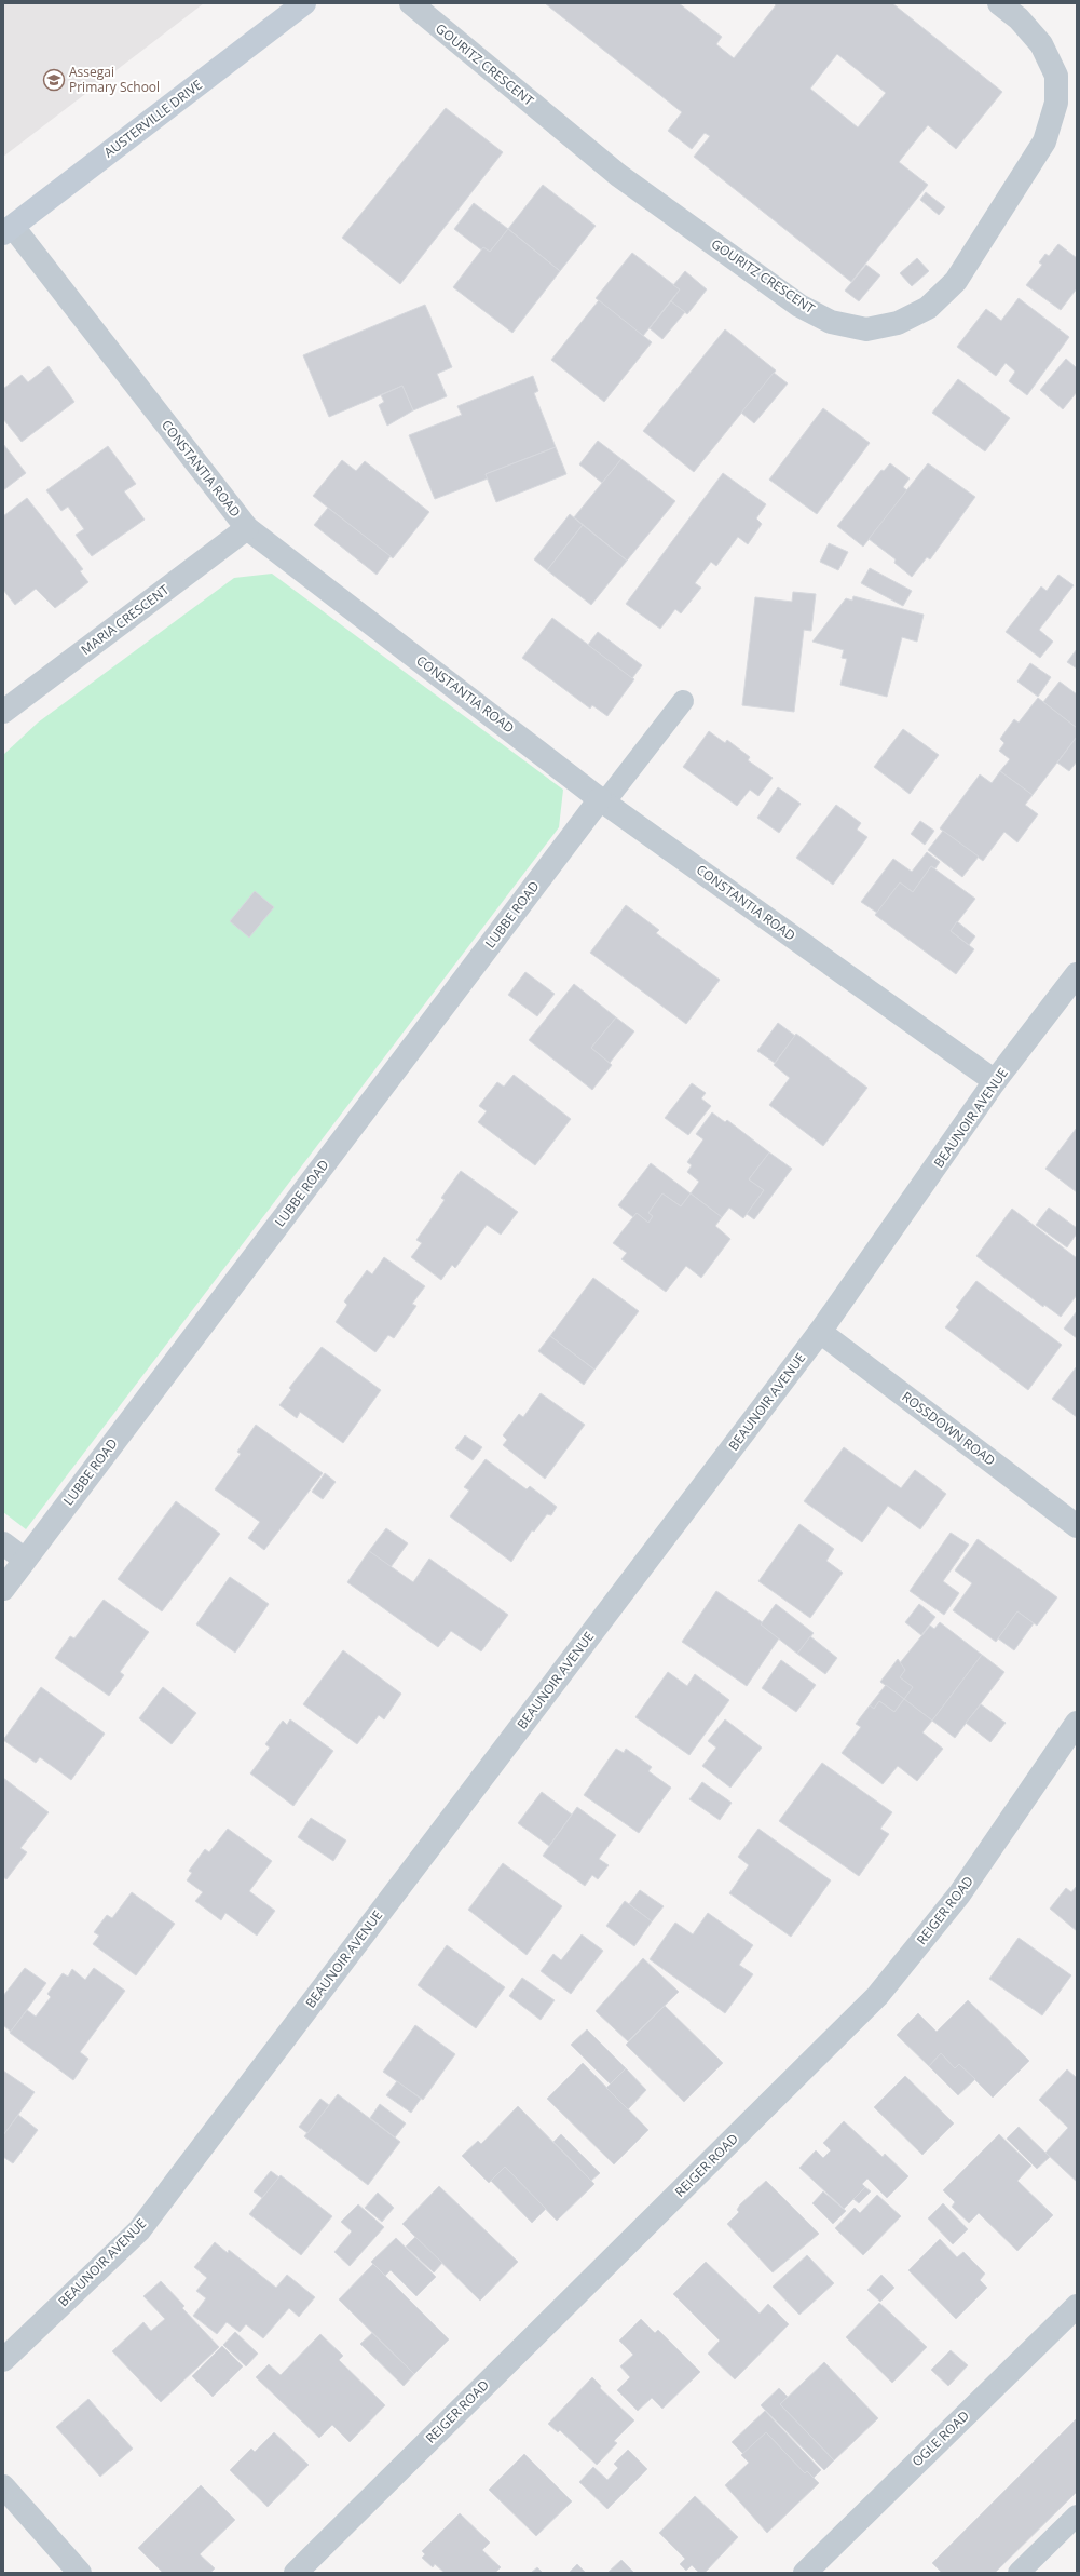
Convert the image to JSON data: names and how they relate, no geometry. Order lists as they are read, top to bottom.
{
  "streets": {
    "street": [
      "GOURITZ CRESCENT",
      "AUSTERVILLE DRIVE",
      "CONSTANTIA ROAD",
      "MARIA CRESCENT",
      "LUBBE ROAD",
      "BEAUNOIR AVENUE",
      "ROSSDOWN ROAD",
      "REIGER ROAD",
      "OGLE ROAD"
    ]
  },
  "crossings": [
    ["AUSTERVILLE DRIVE", "CONSTANTIA ROAD"],
    ["CONSTANTIA ROAD", "MARIA CRESCENT"],
    ["CONSTANTIA ROAD", "LUBBE ROAD"],
    ["CONSTANTIA ROAD", "BEAUNOIR AVENUE"],
    ["BEAUNOIR AVENUE", "ROSSDOWN ROAD"]
  ],
  "places": {
    "school or university": ["Assegai Primary School"]
  }
}
